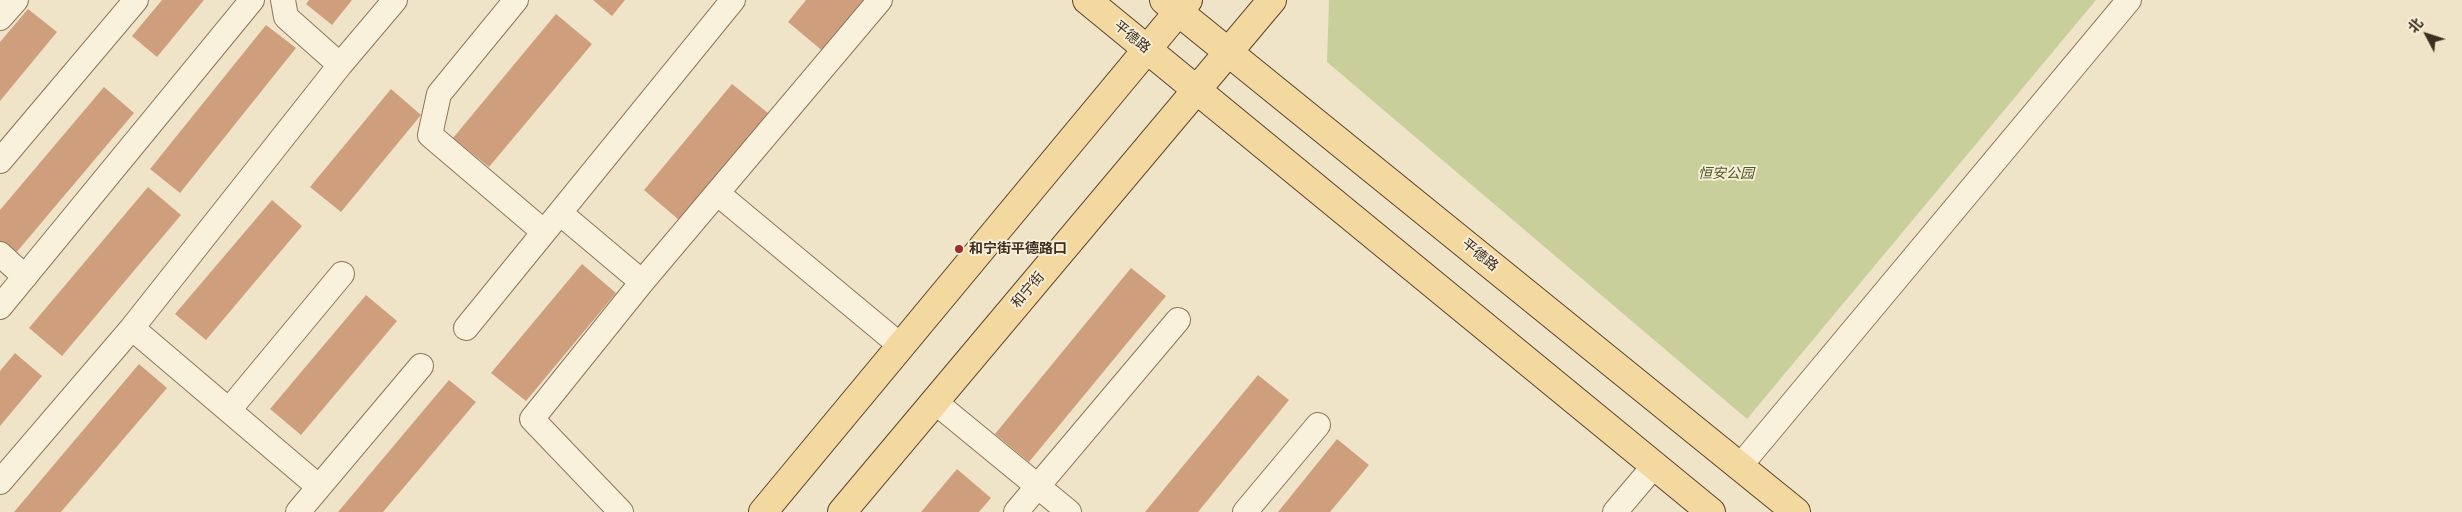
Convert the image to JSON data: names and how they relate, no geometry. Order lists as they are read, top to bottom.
{
  "streets": {
    "main road": ["平德路", "和宁街"]
  },
  "crossings": [
    ["平德路", "和宁街"]
  ],
  "parks": ["恒安公园"],
  "places": ["和宁街平德路口"],
  "north": "top left"
}
